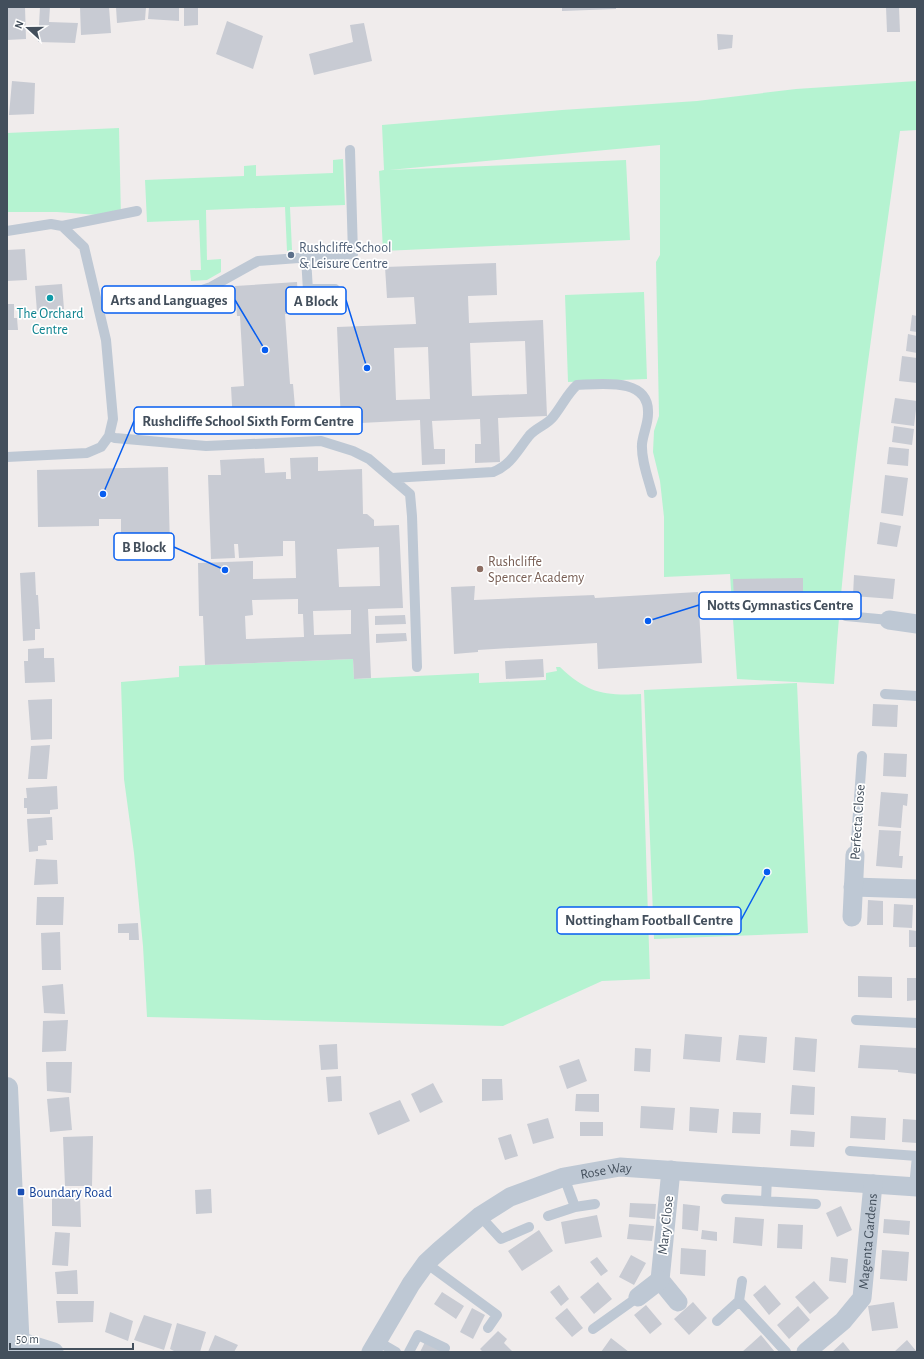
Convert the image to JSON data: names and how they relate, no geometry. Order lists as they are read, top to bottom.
{
  "streets": {
    "street": [
      "Perfecta Close",
      "Rose Way",
      "Mary Close",
      "Magenta Gardens"
    ]
  },
  "crossings": [
    ["Rose Way", "Mary Close"],
    ["Rose Way", "Magenta Gardens"]
  ],
  "places": {
    "other": [
      "Rushcliffe School & Leisure Centre",
      "The Orchard Centre",
      "Arts and Languages",
      "A Block",
      "Rushcliffe School Sixth Form Centre",
      "Rushcliffe Spencer Academy",
      "B Block",
      "Notts Gymnastics Centre",
      "Nottingham Football Centre"
    ],
    "transit": ["Boundary Road"]
  },
  "scale_bar": "50 m",
  "north": "left"
}
